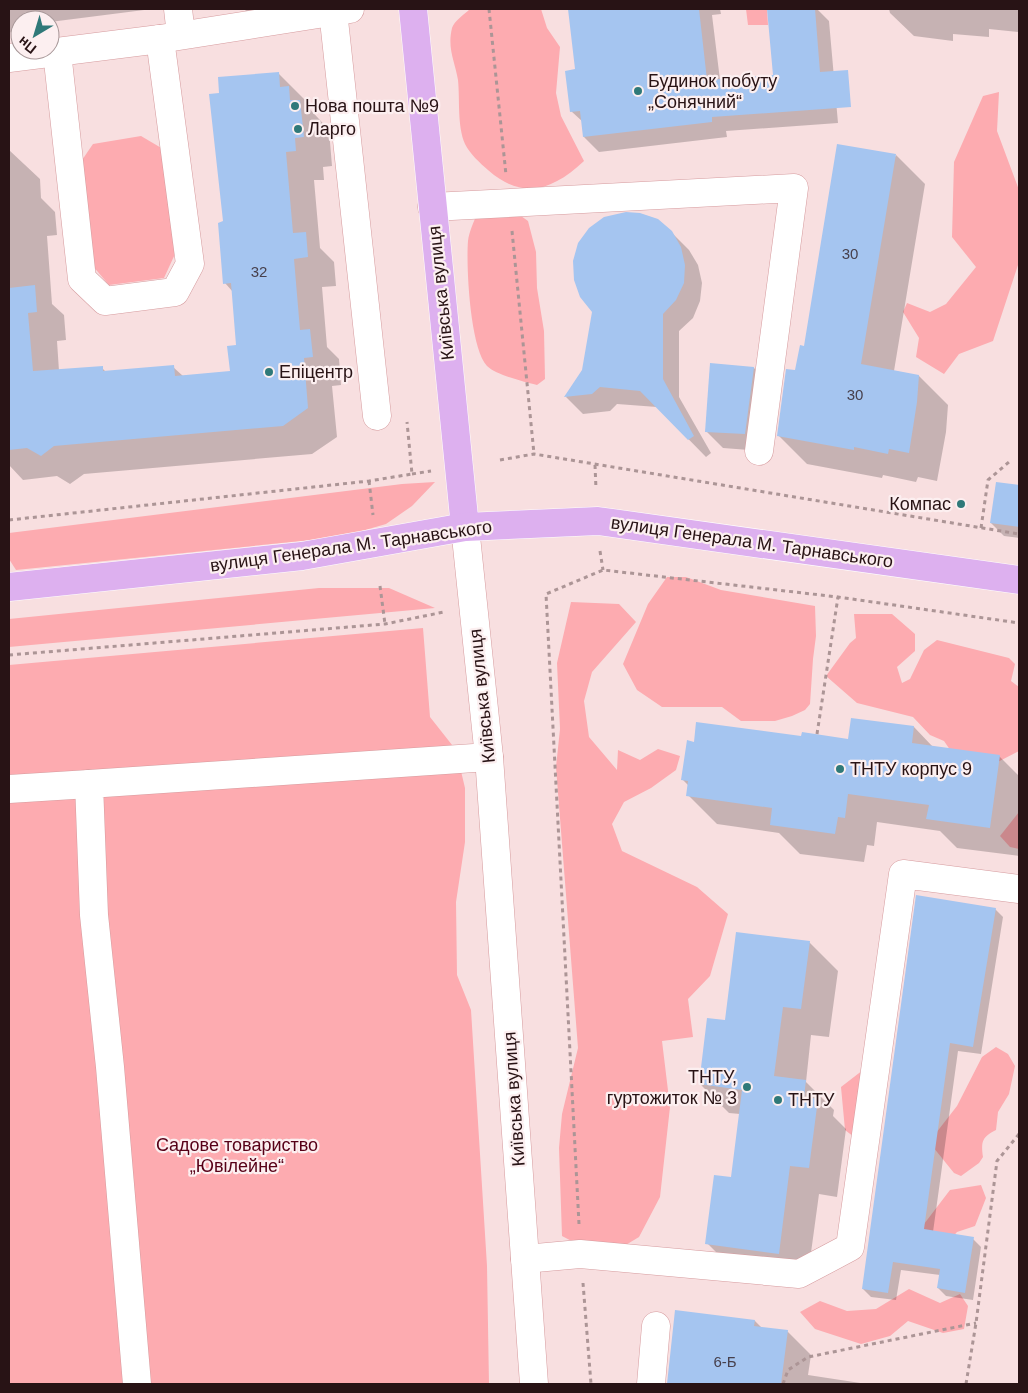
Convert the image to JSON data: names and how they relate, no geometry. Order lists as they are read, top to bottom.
{
  "streets": {
    "main road": ["Київська вулиця", "вулиця Генерала М. Тарнавського"]
  },
  "crossings": [
    ["Київська вулиця", "вулиця Генерала М. Тарнавського"]
  ],
  "parks": ["Садове товариство „Ювілейне“"],
  "places": [
    "Будинок побуту „Сонячний“",
    "Нова пошта №9",
    "Ларго",
    "Епіцентр",
    "Компас",
    "ТНТУ корпус 9",
    "ТНТУ, гуртожиток № 3",
    "ТНТУ"
  ],
  "house_numbers": [
    "30",
    "32",
    "30",
    "6-Б"
  ],
  "north": "bottom left"
}
